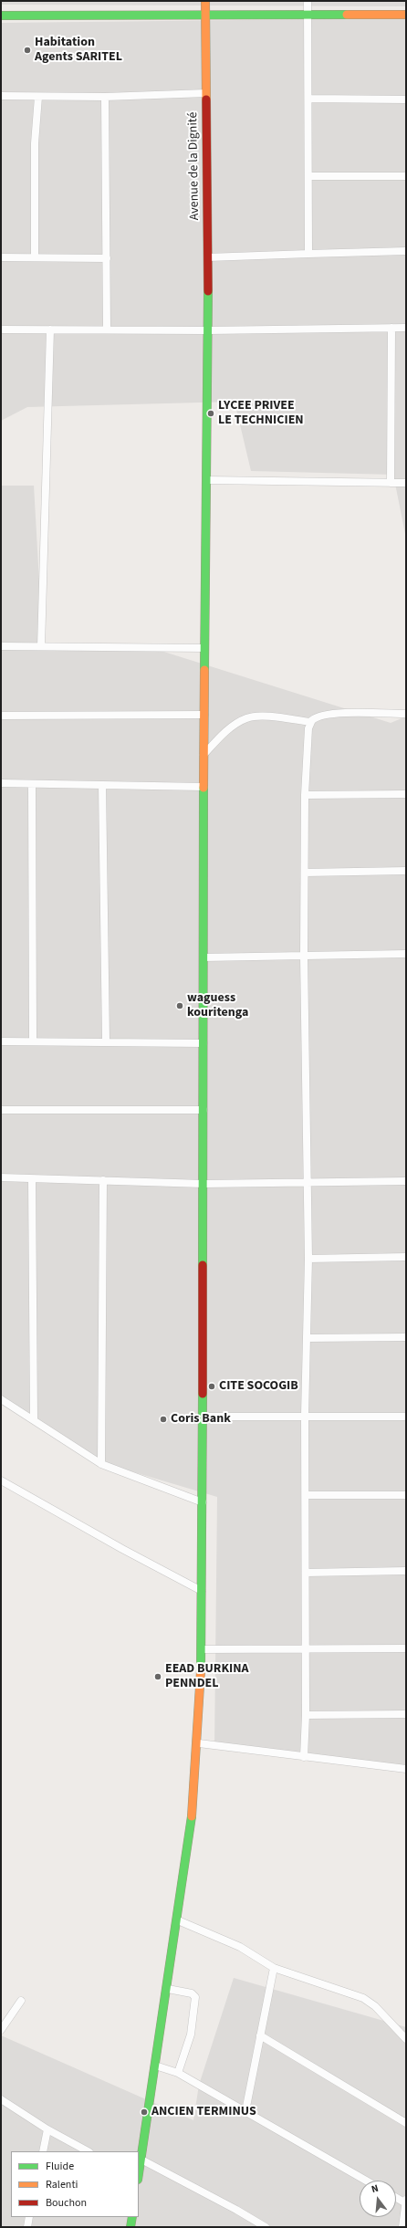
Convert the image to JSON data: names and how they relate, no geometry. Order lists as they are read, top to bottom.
{
  "streets": {
    "street": ["Avenue de la Dignité"]
  },
  "places": [
    "Habitation Agents SARITEL",
    "LYCEE PRIVEE LE TECHNICIEN",
    "waguess kouritenga",
    "CITE SOCOGIB",
    "Coris Bank",
    "EEAD BURKINA PENNDEL",
    "ANCIEN TERMINUS"
  ],
  "legend": ["Fluide", "Ralenti", "Bouchon"],
  "north": "top"
}
